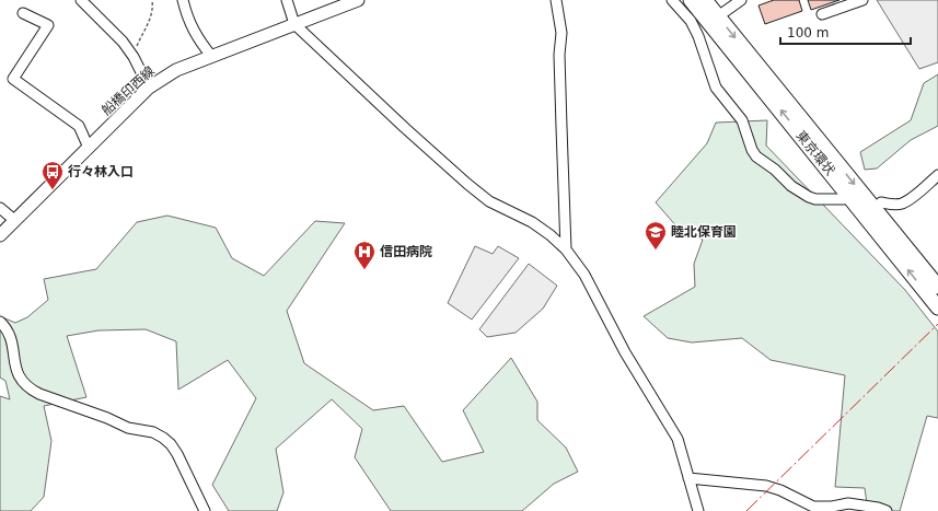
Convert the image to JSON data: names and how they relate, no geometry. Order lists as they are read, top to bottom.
{
  "streets": {
    "highway": ["東京環状"],
    "main road": ["船橋印西線"]
  },
  "places": {
    "bus stop": ["行々林入口"],
    "school or university": ["睦北保育園"],
    "hospital": ["信田病院"]
  },
  "scale_bar": "100 m"
}
